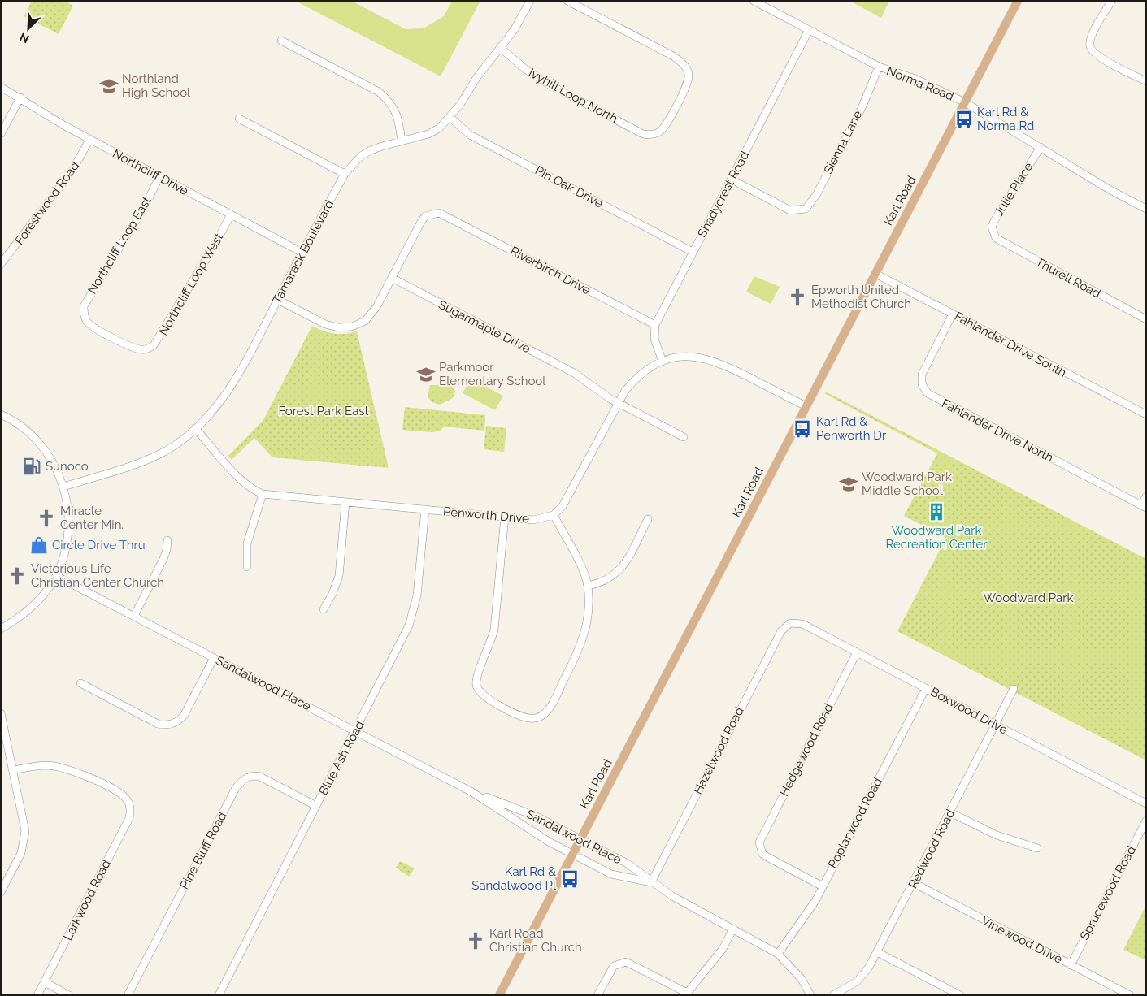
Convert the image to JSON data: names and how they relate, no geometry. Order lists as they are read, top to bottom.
{
  "streets": {
    "main road": ["Karl Road"],
    "street": [
      "Norma Road",
      "Ivyhill Loop North",
      "Sienna Lane",
      "Northcliff Drive",
      "Pin Oak Drive",
      "Julie Place",
      "Shadycrest Road",
      "Forestwood Road",
      "Northcliff Loop East",
      "Tamarack Boulevard",
      "Riverbirch Drive",
      "Thurell Road",
      "Northcliff Loop West",
      "Sugarmaple Drive",
      "Fahlander Drive South",
      "Fahlander Drive North",
      "Penworth Drive",
      "Sandalwood Place",
      "Boxwood Drive",
      "Hedgewood Road",
      "Hazelwood Road",
      "Blue Ash Road",
      "Poplarwood Road",
      "Redwood Road",
      "Pine Bluff Road",
      "Sprucewood Road",
      "Larkwood Road",
      "Vinewood Drive"
    ]
  },
  "crossings": [
    ["Norma Road", "Sienna Lane"],
    ["Norma Road", "Julie Place"],
    ["Norma Road", "Shadycrest Road"],
    ["Norma Road", "Karl Road"],
    ["Ivyhill Loop North", "Tamarack Boulevard"],
    ["Sienna Lane", "Shadycrest Road"],
    ["Northcliff Drive", "Forestwood Road"],
    ["Northcliff Drive", "Northcliff Loop East"],
    ["Northcliff Drive", "Tamarack Boulevard"],
    ["Northcliff Drive", "Northcliff Loop West"],
    ["Pin Oak Drive", "Shadycrest Road"],
    ["Pin Oak Drive", "Tamarack Boulevard"],
    ["Julie Place", "Thurell Road"],
    ["Shadycrest Road", "Riverbirch Drive"],
    ["Karl Road", "Fahlander Drive South"],
    ["Karl Road", "Sandalwood Place"],
    ["Northcliff Loop East", "Northcliff Loop West"],
    ["Tamarack Boulevard", "Penworth Drive"],
    ["Riverbirch Drive", "Sugarmaple Drive"],
    ["Fahlander Drive South", "Fahlander Drive North"],
    ["Penworth Drive", "Blue Ash Road"],
    ["Sandalwood Place", "Hazelwood Road"],
    ["Sandalwood Place", "Blue Ash Road"],
    ["Sandalwood Place", "Poplarwood Road"],
    ["Boxwood Drive", "Hedgewood Road"],
    ["Boxwood Drive", "Hazelwood Road"],
    ["Boxwood Drive", "Poplarwood Road"],
    ["Boxwood Drive", "Redwood Road"],
    ["Hedgewood Road", "Poplarwood Road"],
    ["Blue Ash Road", "Pine Bluff Road"],
    ["Redwood Road", "Vinewood Drive"],
    ["Sprucewood Road", "Vinewood Drive"]
  ],
  "parks": ["Forest Park East", "Woodward Park"],
  "places": {
    "school or university": ["Northland High School", "Parkmoor Elementary School", "Woodward Park Middle School"],
    "bus stop": ["Karl Rd & Norma Rd", "Karl Rd & Penworth Dr", "Karl Rd & Sandalwood Pl"],
    "church": [
      "Epworth United Methodist Church",
      "Miracle Center Min.",
      "Victorious Life Christian Center Church",
      "Karl Road Christian Church"
    ],
    "fuel station": ["Sunoco"],
    "building": ["Woodward Park Recreation Center"],
    "shop": ["Circle Drive Thru"]
  },
  "north": "bottom left"
}
